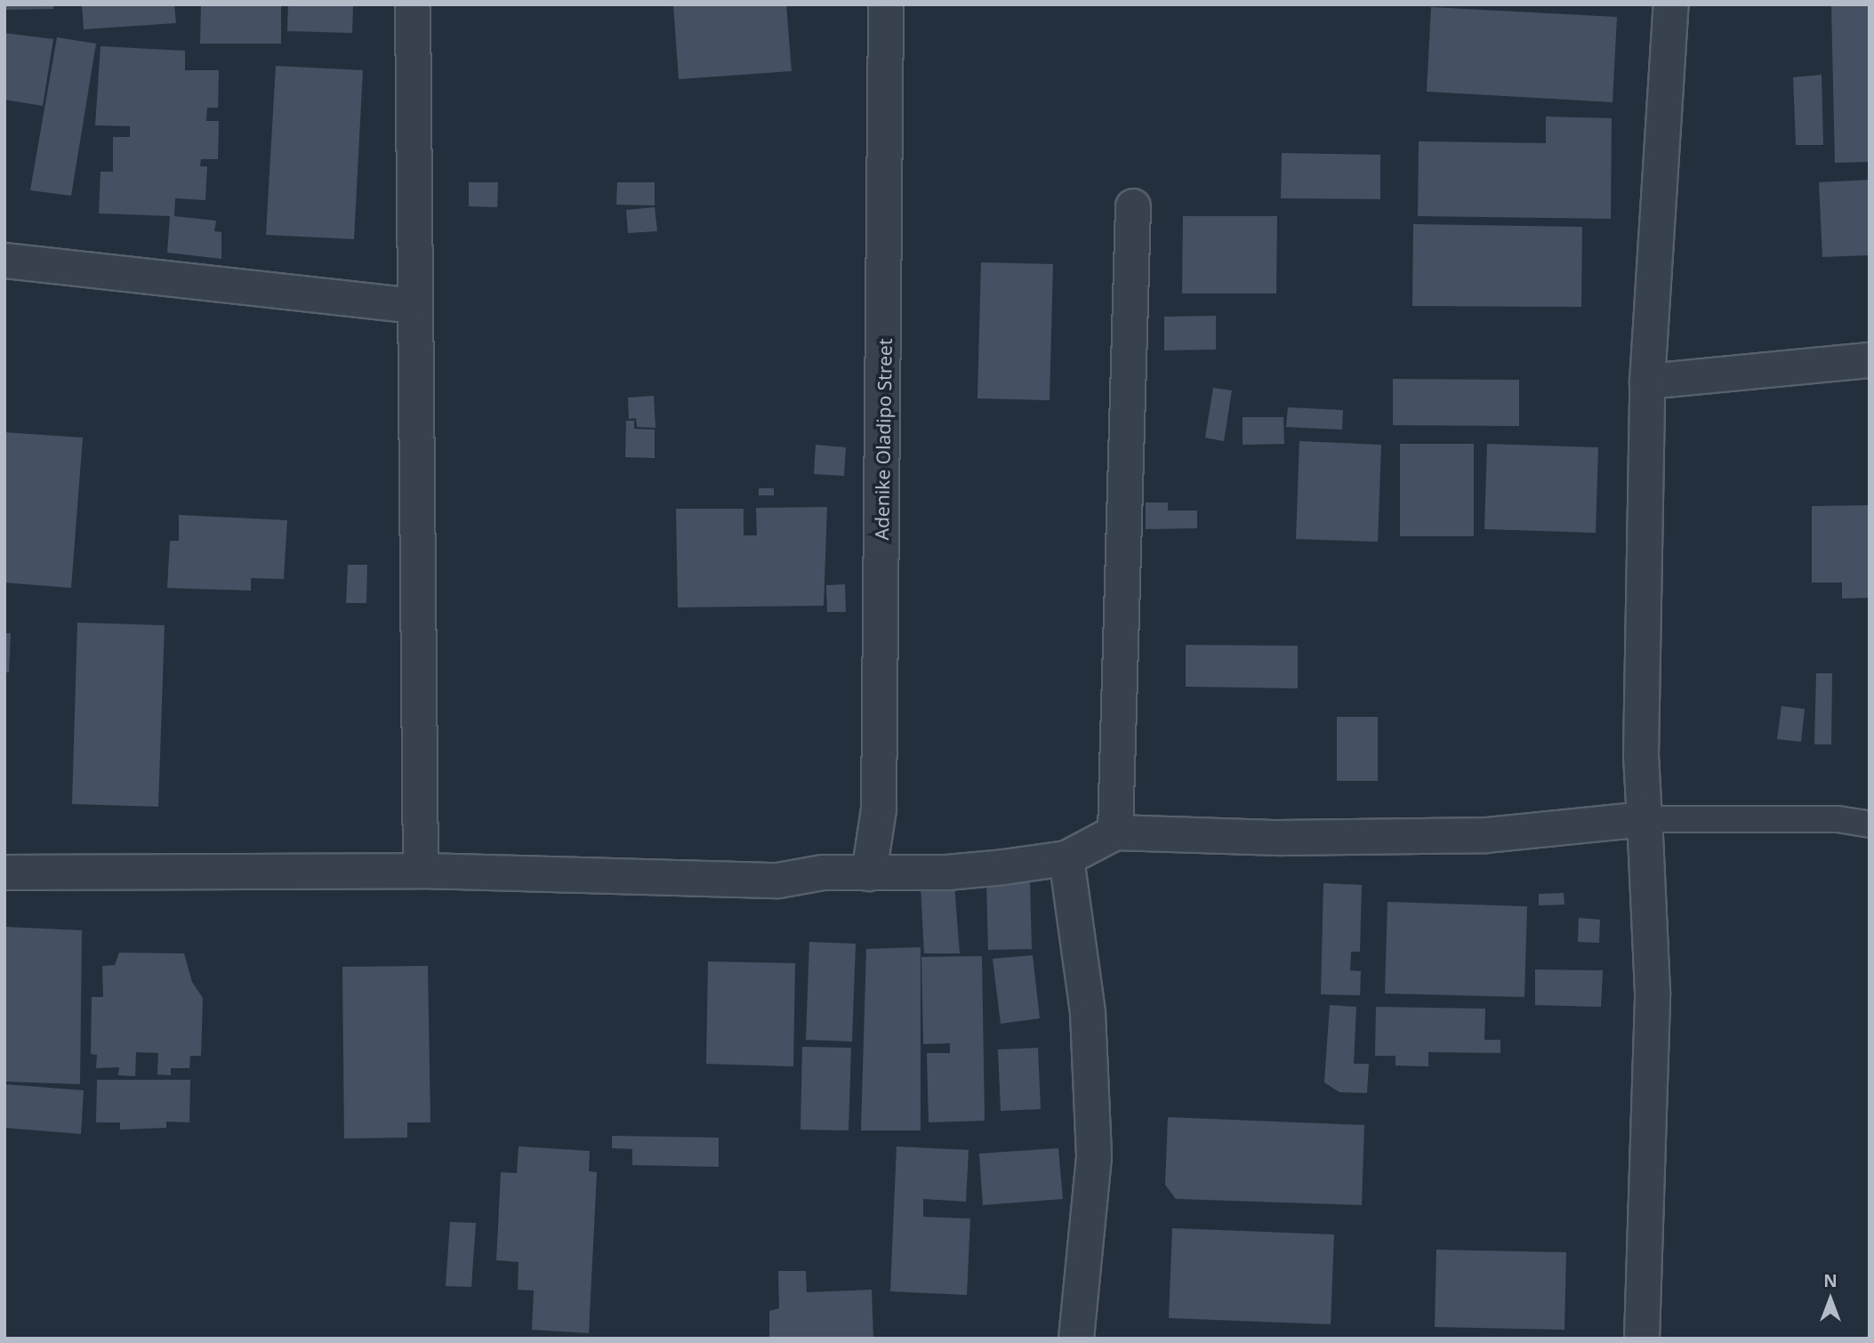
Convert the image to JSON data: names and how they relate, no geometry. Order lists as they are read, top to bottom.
{
  "streets": {
    "street": ["Adenike Oladipo Street"]
  },
  "north": "top"
}
